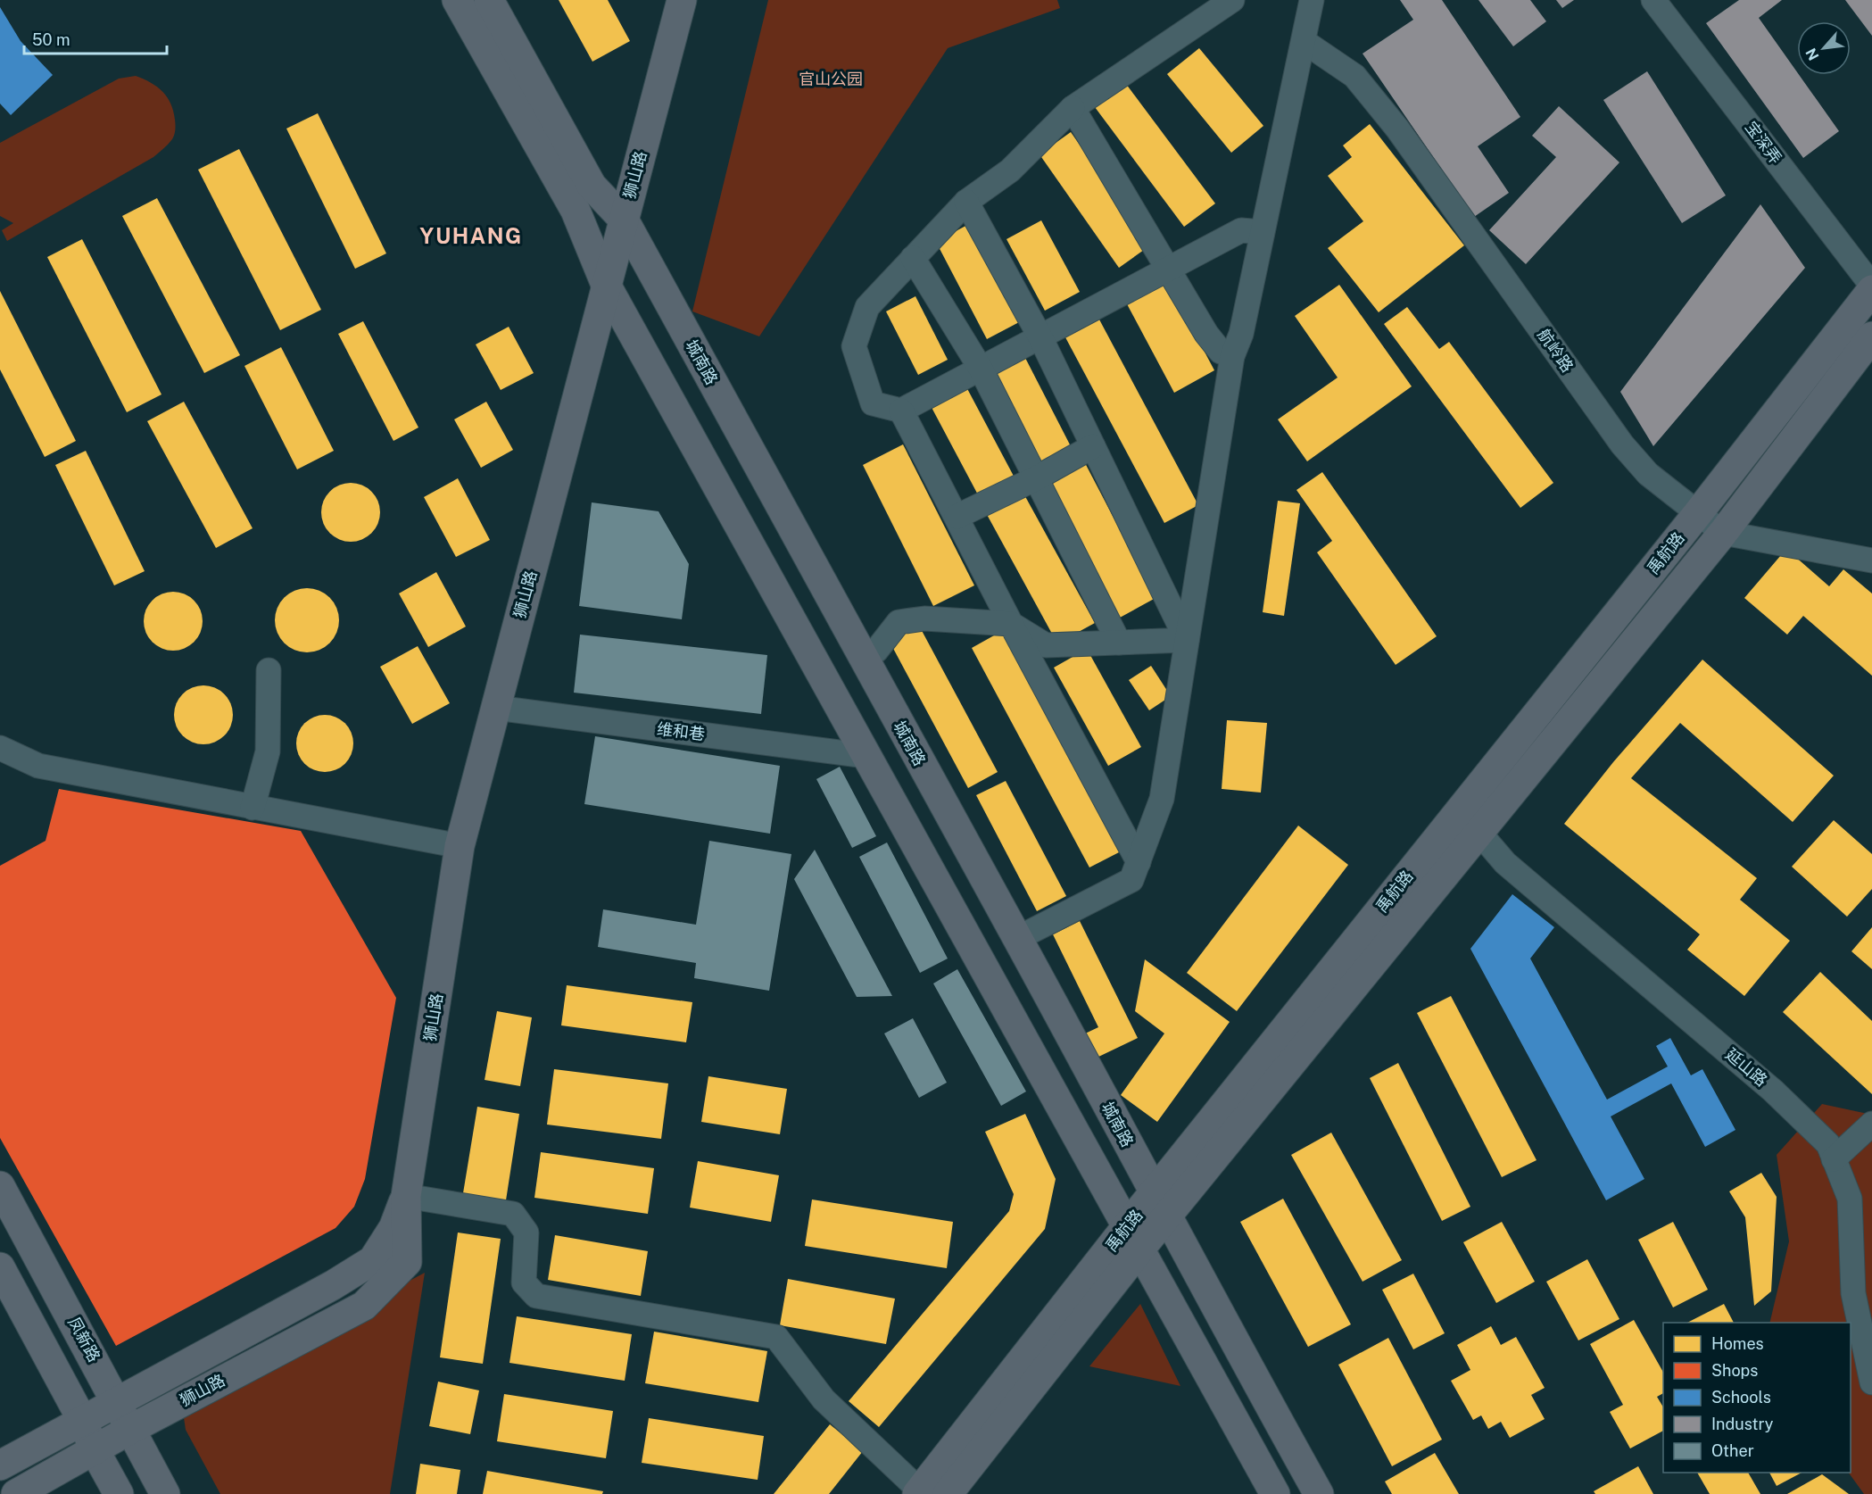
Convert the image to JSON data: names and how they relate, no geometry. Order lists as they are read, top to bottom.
{
  "streets": {
    "main road": [
      "狮山路",
      "城南路",
      "禹航路",
      "凤新路"
    ],
    "street": [
      "宝深弄",
      "航岭路",
      "维和巷",
      "延山路"
    ]
  },
  "crossings": [
    ["宝深弄", "禹航路"],
    ["狮山路", "城南路"],
    ["狮山路", "维和巷"],
    ["狮山路", "凤新路"],
    ["航岭路", "禹航路"],
    ["城南路", "禹航路"],
    ["禹航路", "延山路"]
  ],
  "districts": ["YUHANG"],
  "parks": ["官山公园"],
  "legend": [
    "Homes",
    "Shops",
    "Schools",
    "Industry",
    "Other"
  ],
  "scale_bar": "50 m",
  "north": "bottom left"
}
